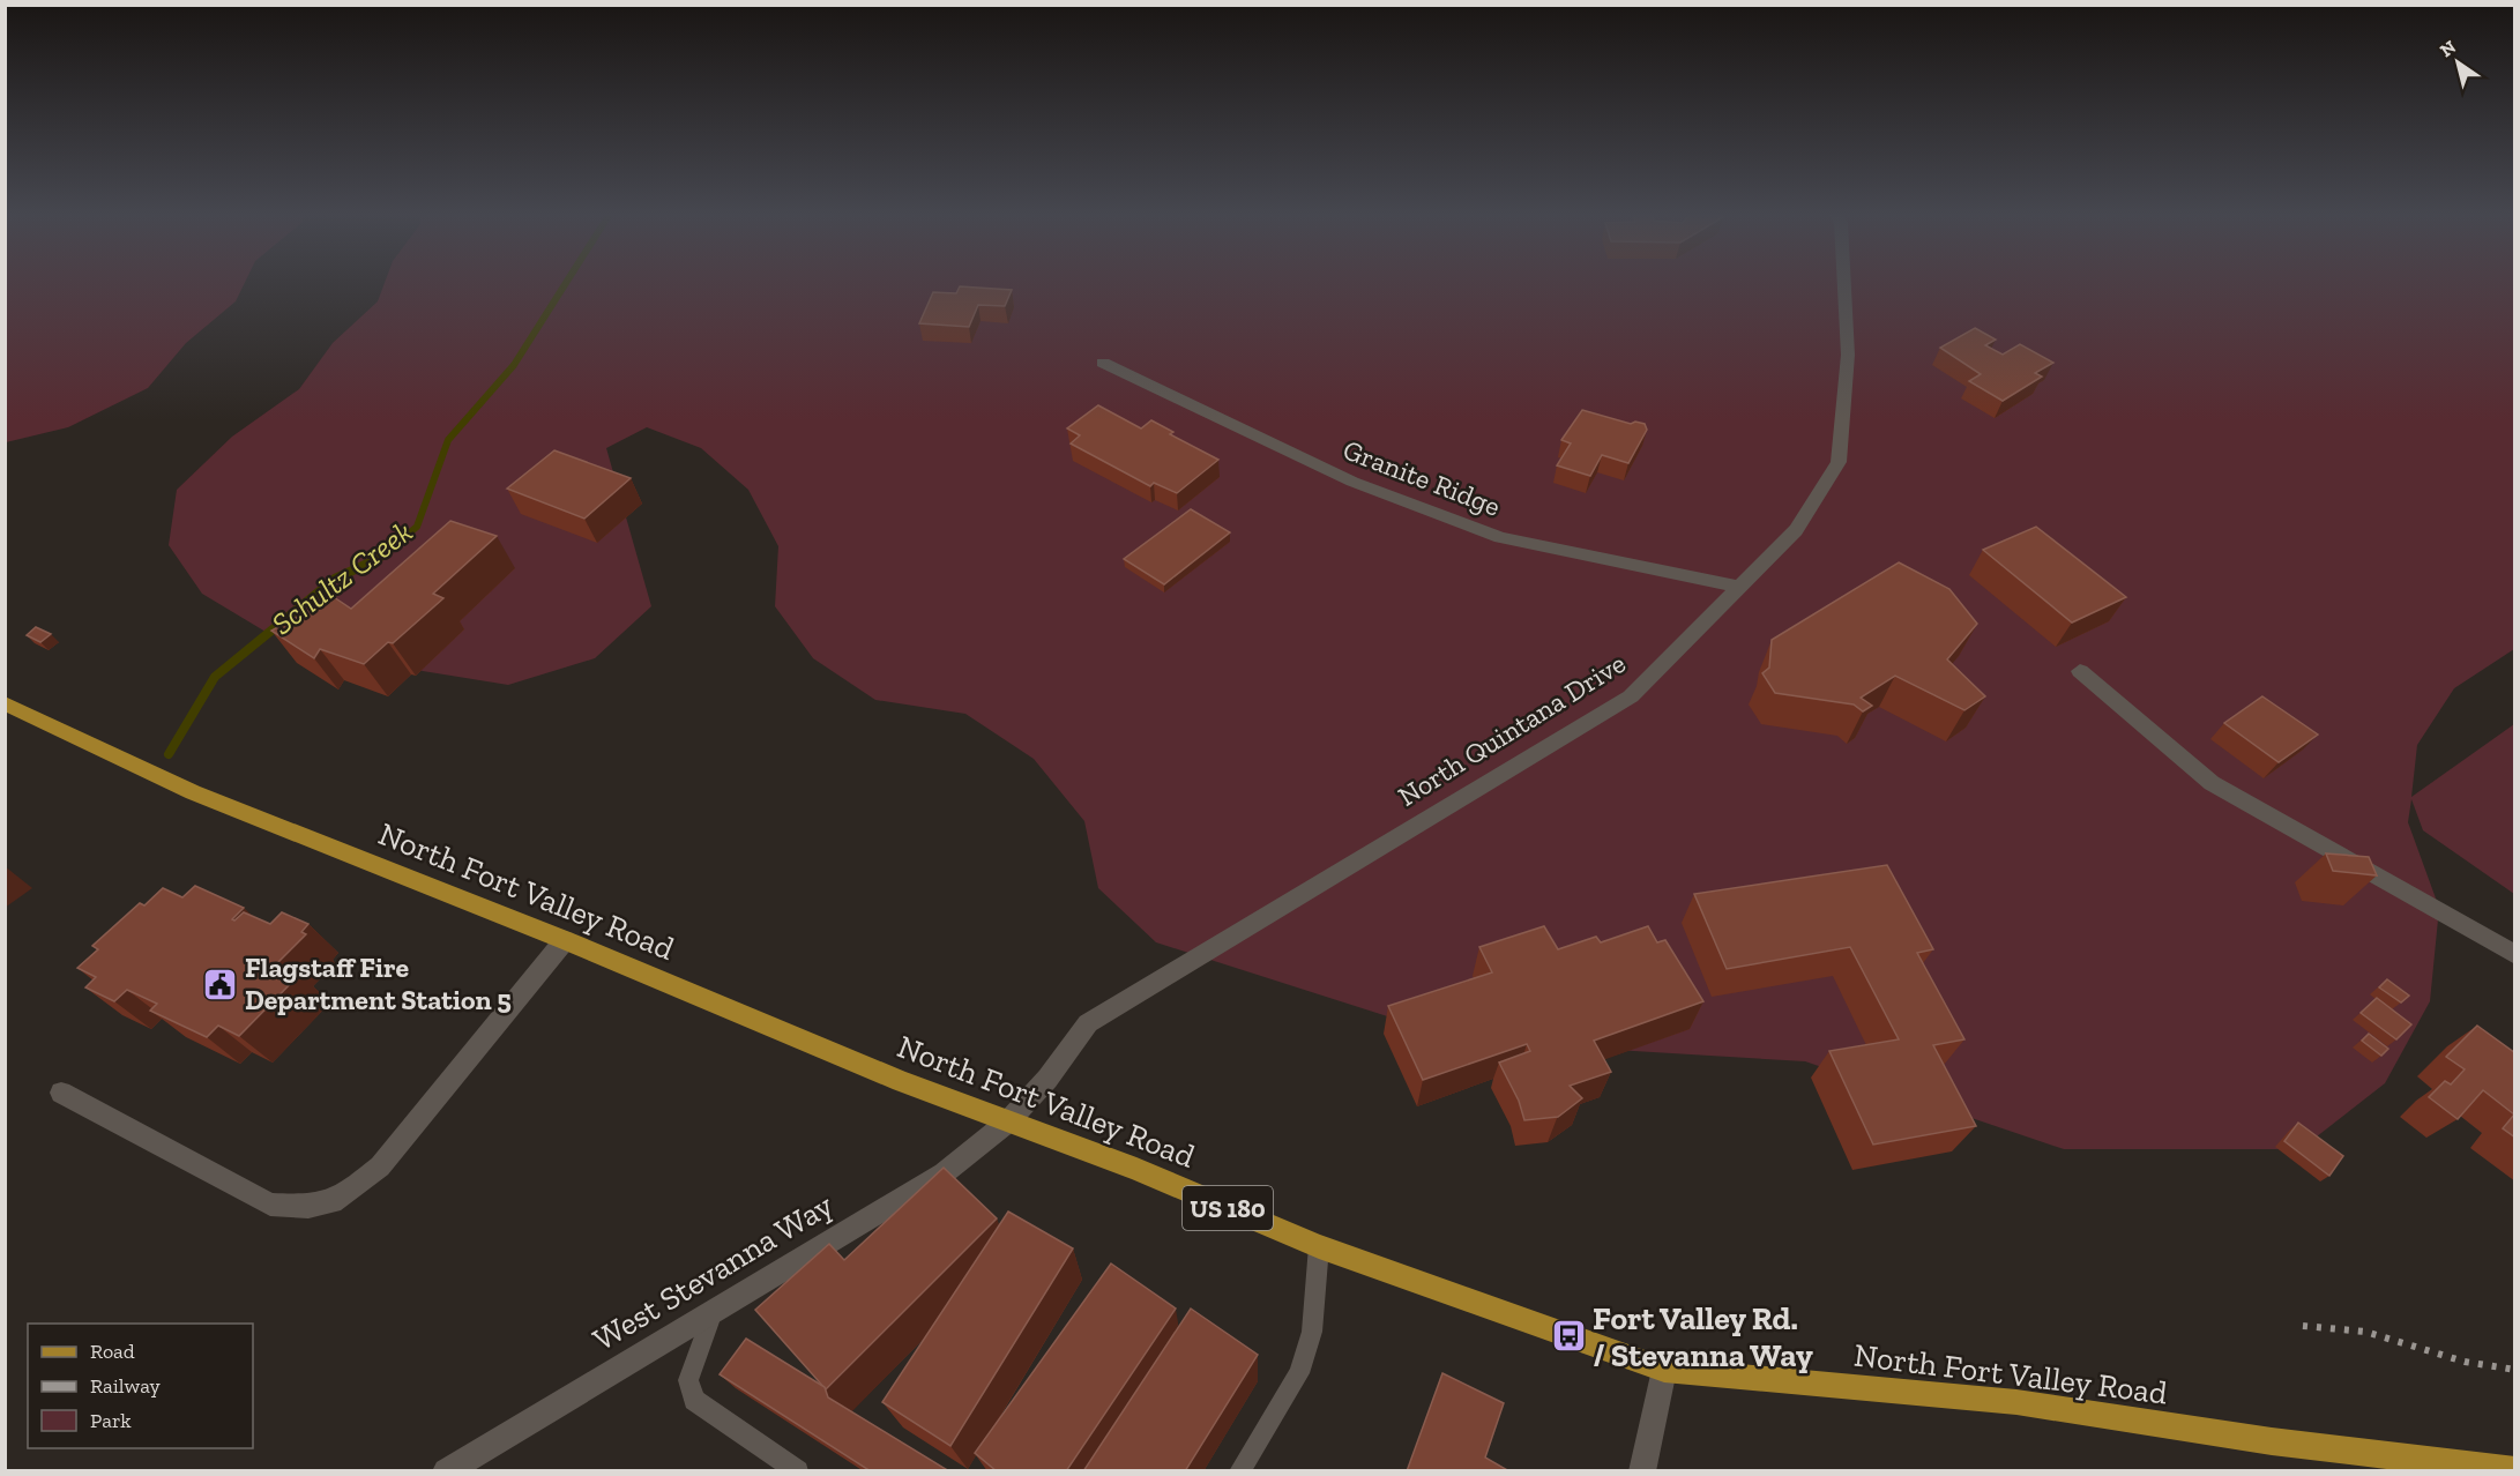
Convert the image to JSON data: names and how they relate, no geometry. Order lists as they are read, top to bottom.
{
  "streets": {
    "main road": ["North Fort Valley Road", "US 180"],
    "street": ["Granite Ridge", "North Quintana Drive", "West Stevanna Way"]
  },
  "crossings": [
    ["Granite Ridge", "North Quintana Drive"],
    ["North Quintana Drive", "North Fort Valley Road"],
    ["North Quintana Drive", "West Stevanna Way"],
    ["North Fort Valley Road", "West Stevanna Way"]
  ],
  "water": ["Schultz Creek"],
  "places": {
    "public building": ["Flagstaff Fire Department Station 5"],
    "bus stop": ["Fort Valley Rd. / Stevanna Way"]
  },
  "legend": ["Road", "Railway", "Park"],
  "north": "top left"
}
